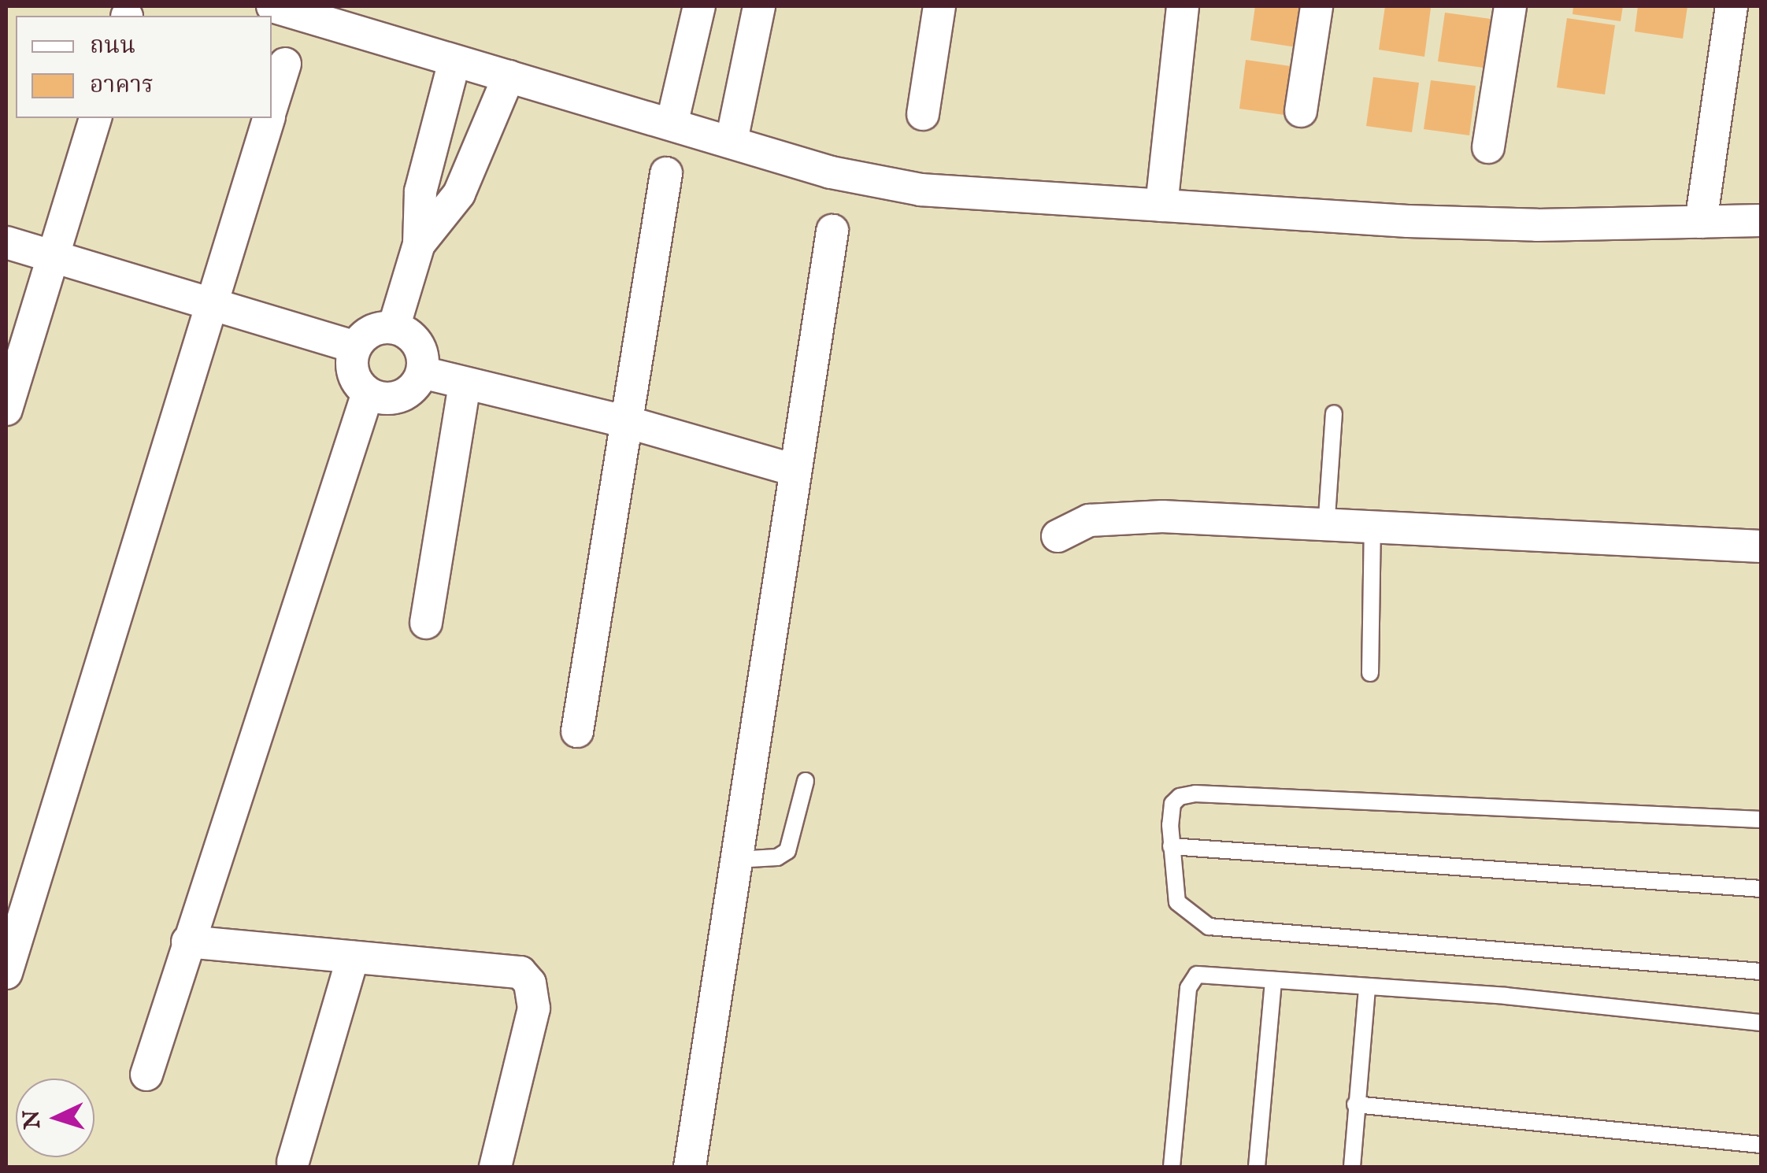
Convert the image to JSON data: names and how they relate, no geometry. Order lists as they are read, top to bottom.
{
  "legend": ["ถนน", "อาคาร"],
  "north": "left"
}
